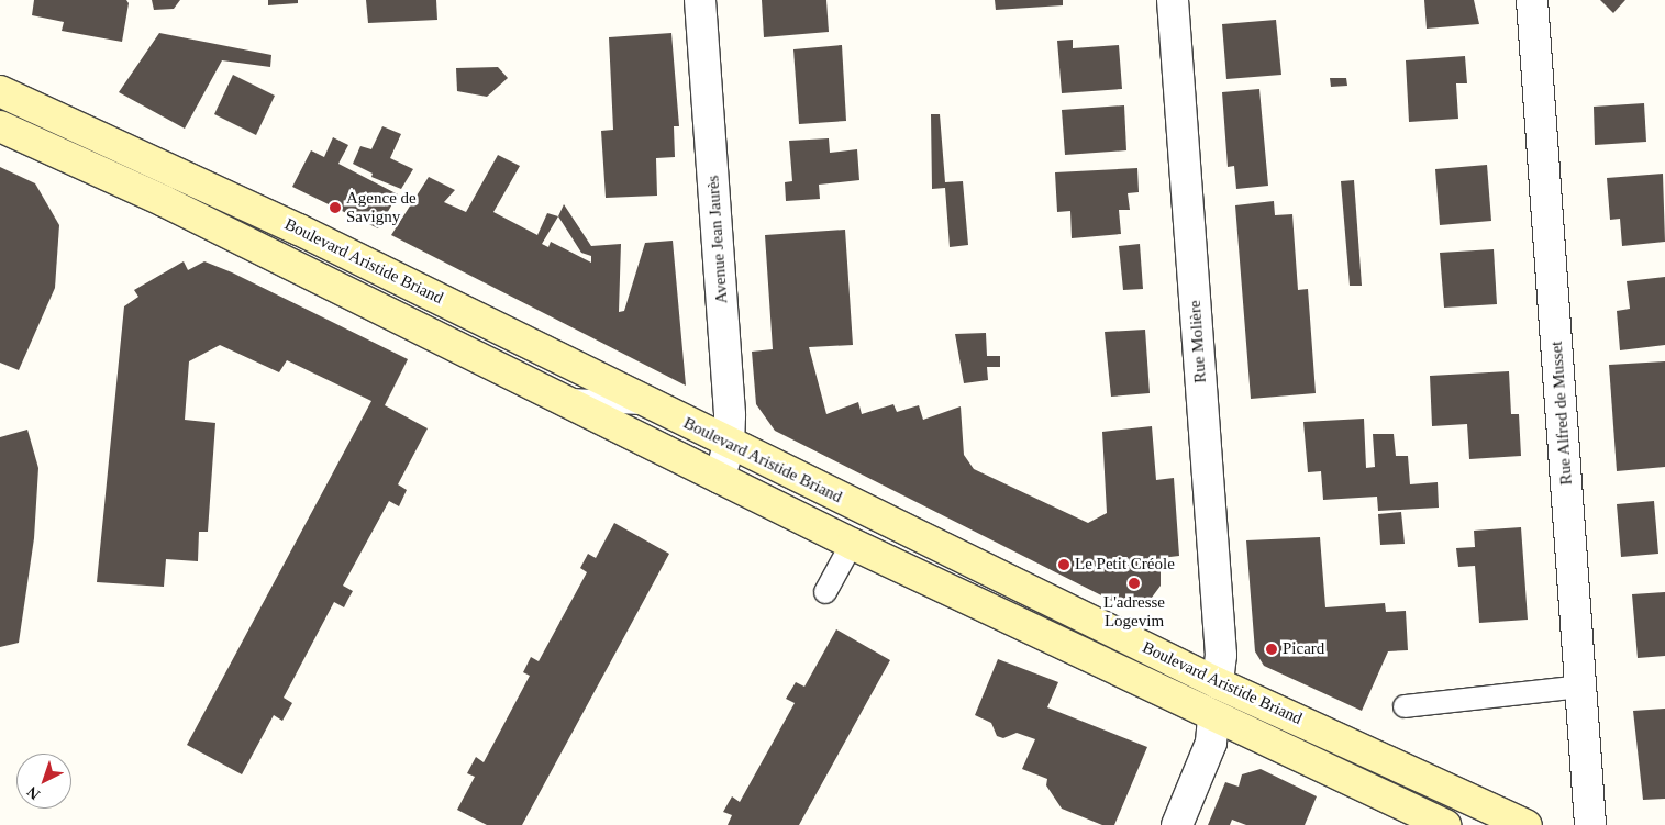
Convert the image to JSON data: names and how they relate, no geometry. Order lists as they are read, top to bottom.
{
  "streets": {
    "main road": ["Boulevard Aristide Briand"],
    "street": ["Avenue Jean Jaurès", "Rue Molière", "Rue Alfred de Musset"]
  },
  "crossings": [
    ["Avenue Jean Jaurès", "Boulevard Aristide Briand"],
    ["Boulevard Aristide Briand", "Rue Molière"]
  ],
  "places": [
    "Agence de Savigny",
    "Le Petit Créole",
    "L'adresse Logevim",
    "Picard"
  ],
  "north": "bottom left"
}
